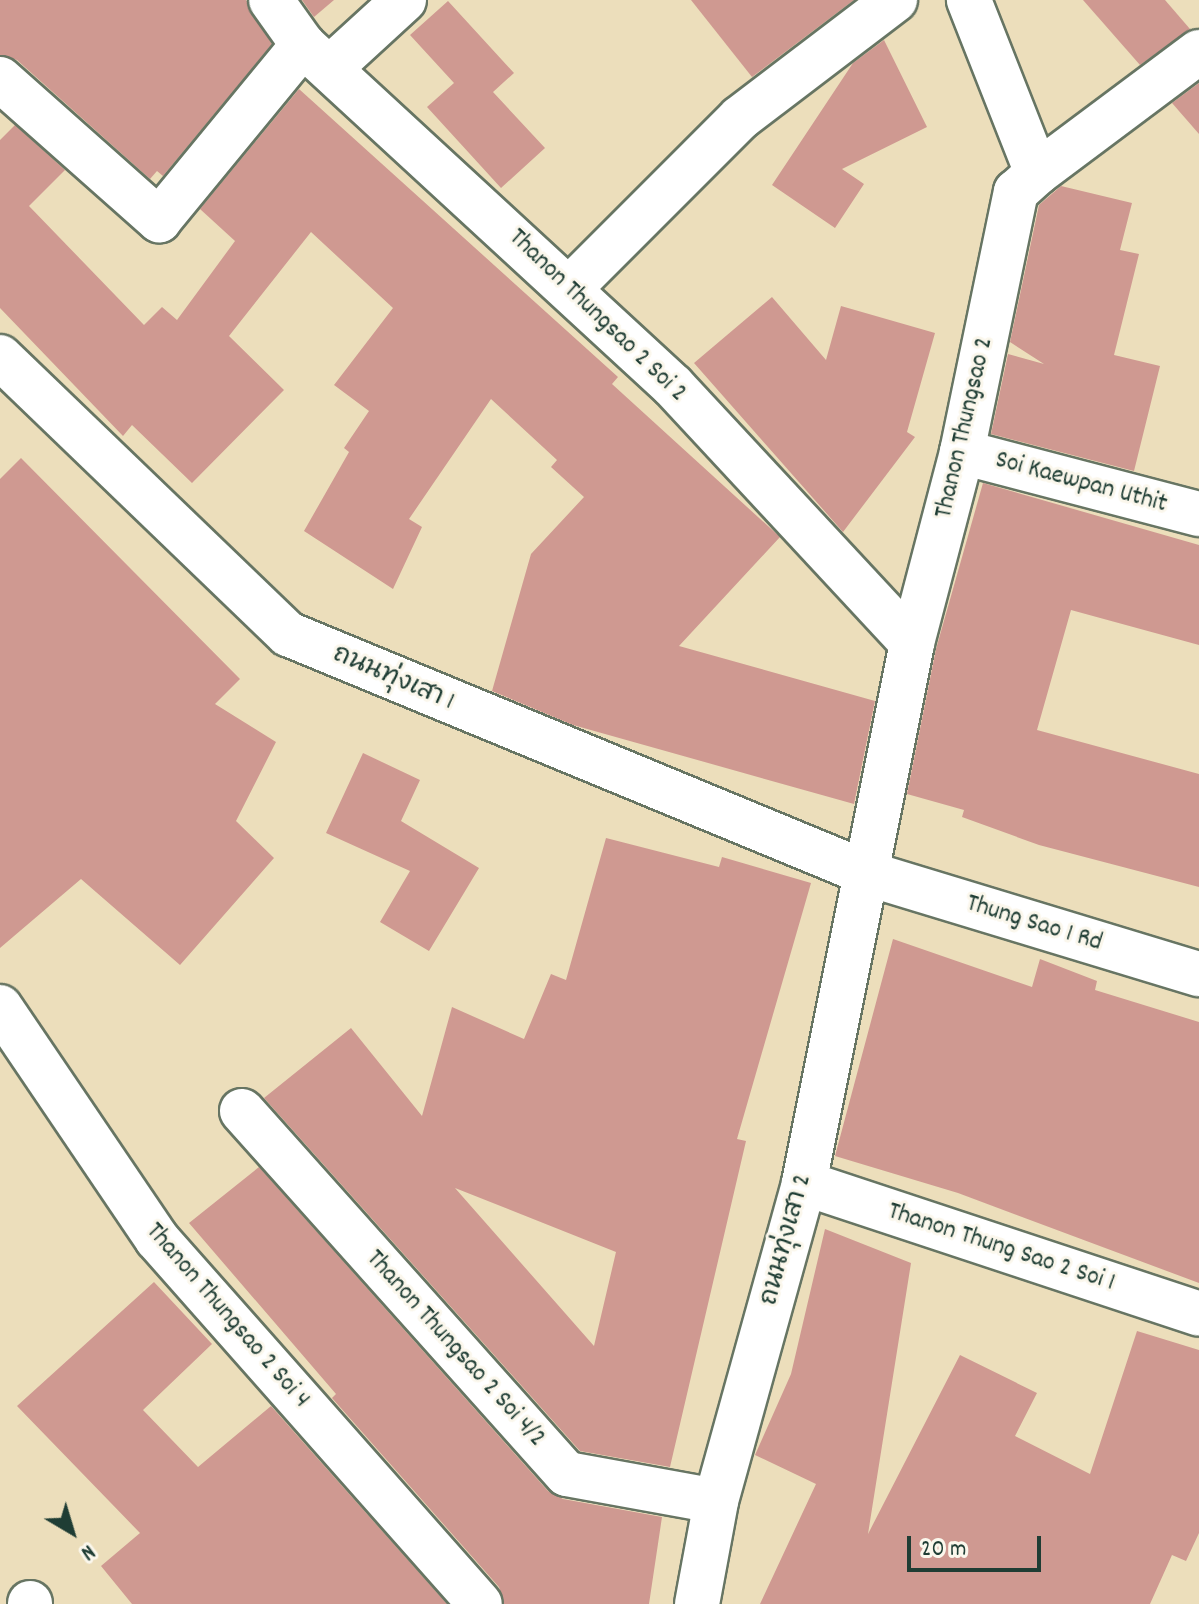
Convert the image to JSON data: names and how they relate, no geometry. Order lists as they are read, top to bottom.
{
  "streets": {
    "street": [
      "Thanon Thungsao 2 Soi 2",
      "Thanon Thungsao 2",
      "Soi Kaewpan Uthit",
      "ถนนทุ่งเสา 1",
      "Thung Sao 1 Rd",
      "ถนนทุ่งเสา 2",
      "Thanon Thung Sao 2 Soi 1",
      "Thanon Thungsao 2 Soi 4",
      "Thanon Thungsao 2 Soi 4/2"
    ]
  },
  "crossings": [
    ["Thanon Thungsao 2 Soi 2", "Thanon Thungsao 2"],
    ["Thanon Thungsao 2", "Soi Kaewpan Uthit"],
    ["Thanon Thungsao 2", "ถนนทุ่งเสา 1"],
    ["Thanon Thungsao 2", "Thung Sao 1 Rd"],
    ["Thanon Thungsao 2", "ถนนทุ่งเสา 2"],
    ["ถนนทุ่งเสา 1", "Thung Sao 1 Rd"],
    ["ถนนทุ่งเสา 1", "ถนนทุ่งเสา 2"],
    ["Thung Sao 1 Rd", "ถนนทุ่งเสา 2"],
    ["ถนนทุ่งเสา 2", "Thanon Thung Sao 2 Soi 1"],
    ["ถนนทุ่งเสา 2", "Thanon Thungsao 2 Soi 4/2"]
  ],
  "scale_bar": "20 m",
  "north": "bottom right"
}
